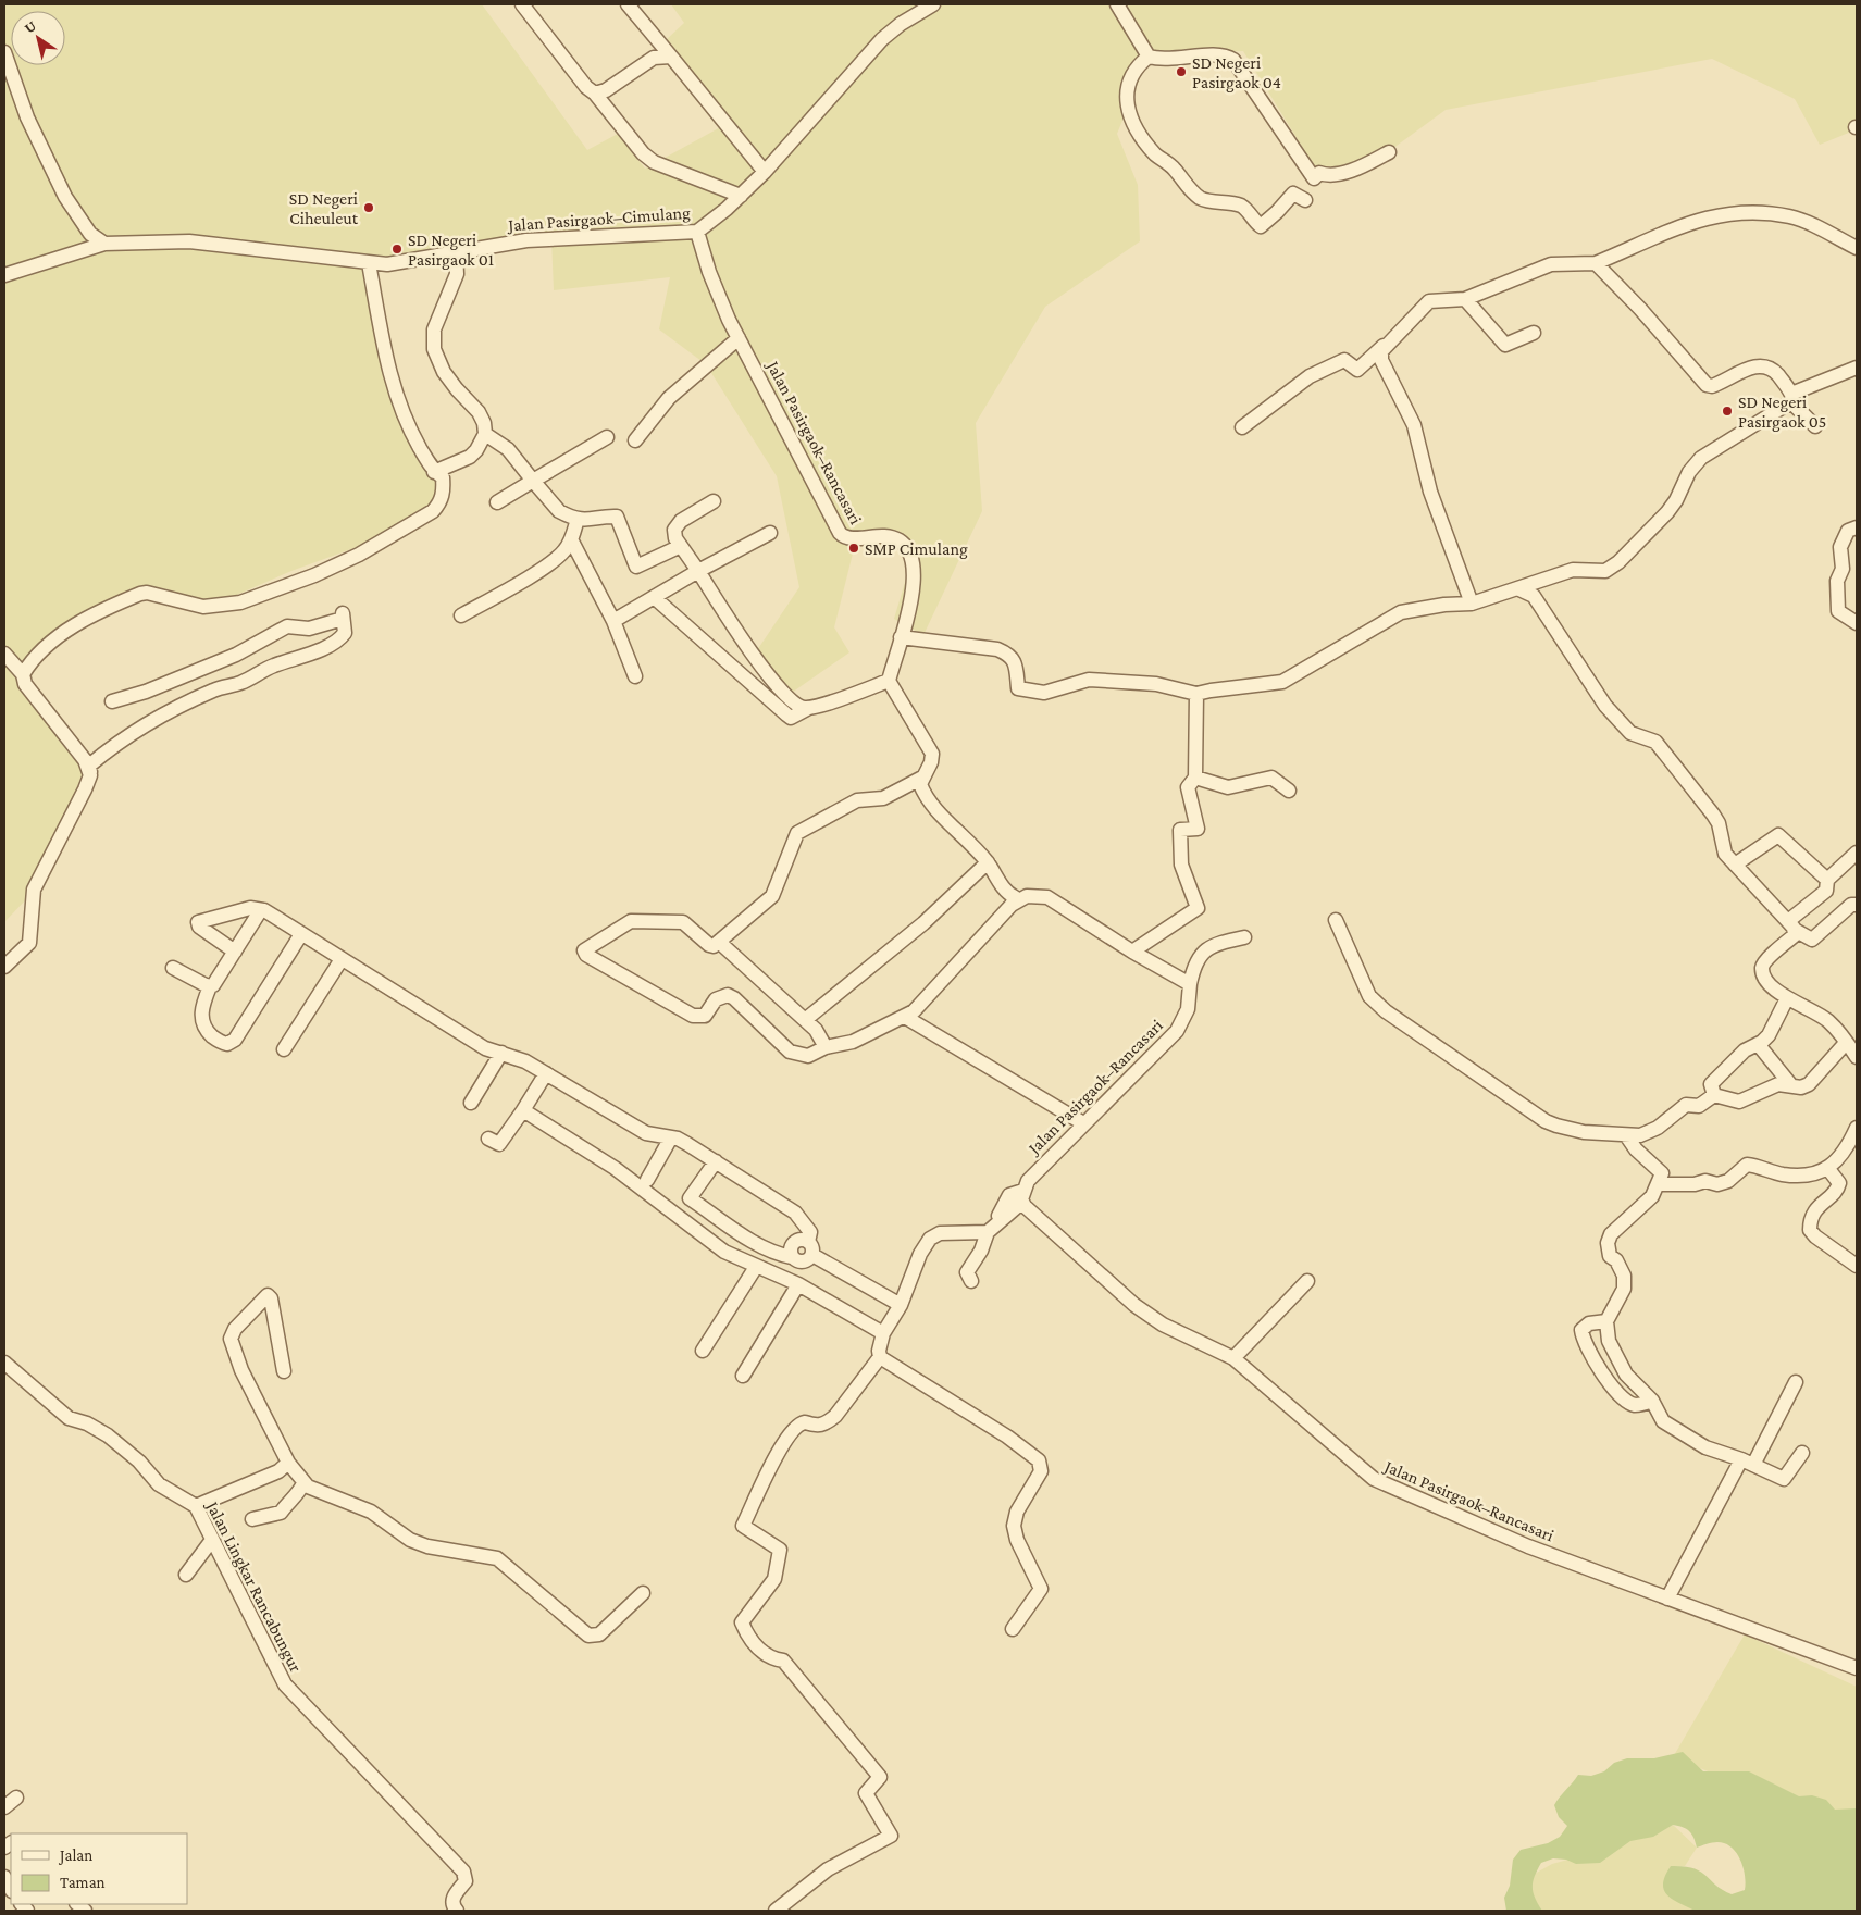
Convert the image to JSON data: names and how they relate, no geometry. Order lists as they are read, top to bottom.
{
  "streets": {
    "street": ["Jalan Pasirgaok–Cimulang", "Jalan Pasirgaok–Rancasari", "Jalan Lingkar Rancabungur"]
  },
  "crossings": [
    ["Jalan Pasirgaok–Cimulang", "Jalan Pasirgaok–Rancasari"]
  ],
  "places": [
    "SD Negeri Pasirgaok 04",
    "SD Negeri Ciheuleut",
    "SD Negeri Pasirgaok 01",
    "SD Negeri Pasirgaok 05",
    "SMP Cimulang"
  ],
  "legend": ["Jalan", "Taman"],
  "north": "top left"
}
